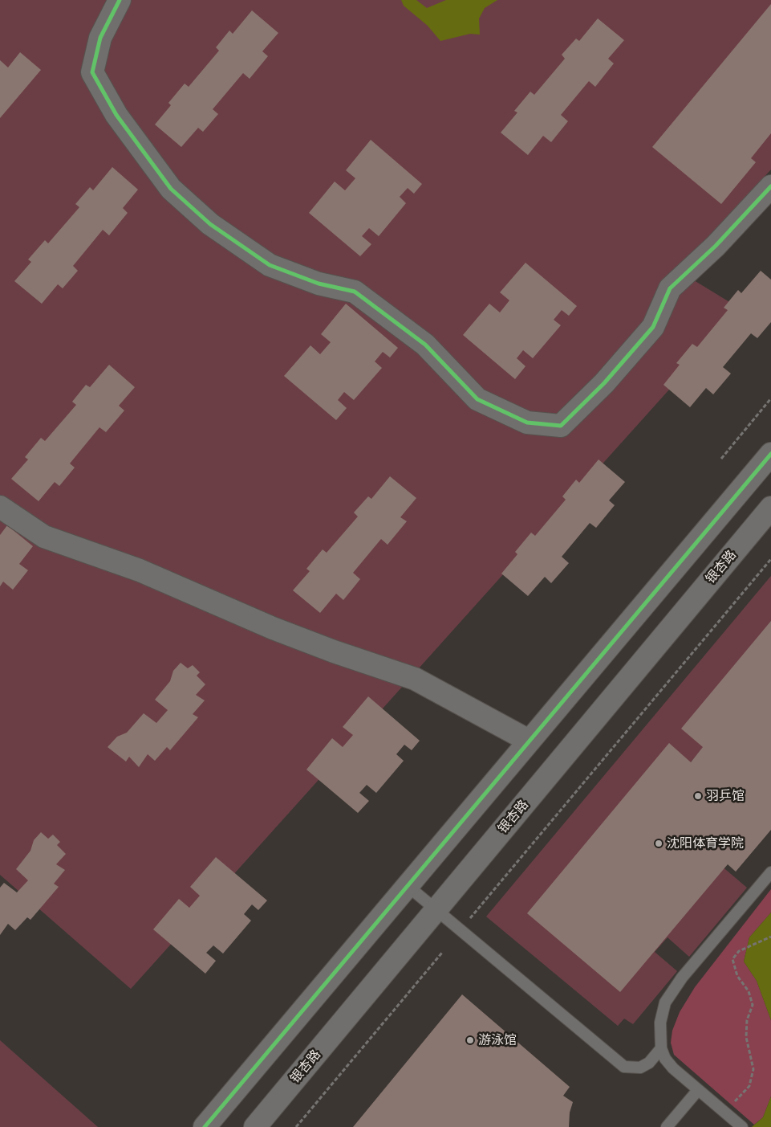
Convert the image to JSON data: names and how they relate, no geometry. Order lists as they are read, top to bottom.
{
  "streets": {
    "street": ["银杏路"]
  },
  "places": ["羽乒馆", "沈阳体育学院", "游泳馆"]
}
